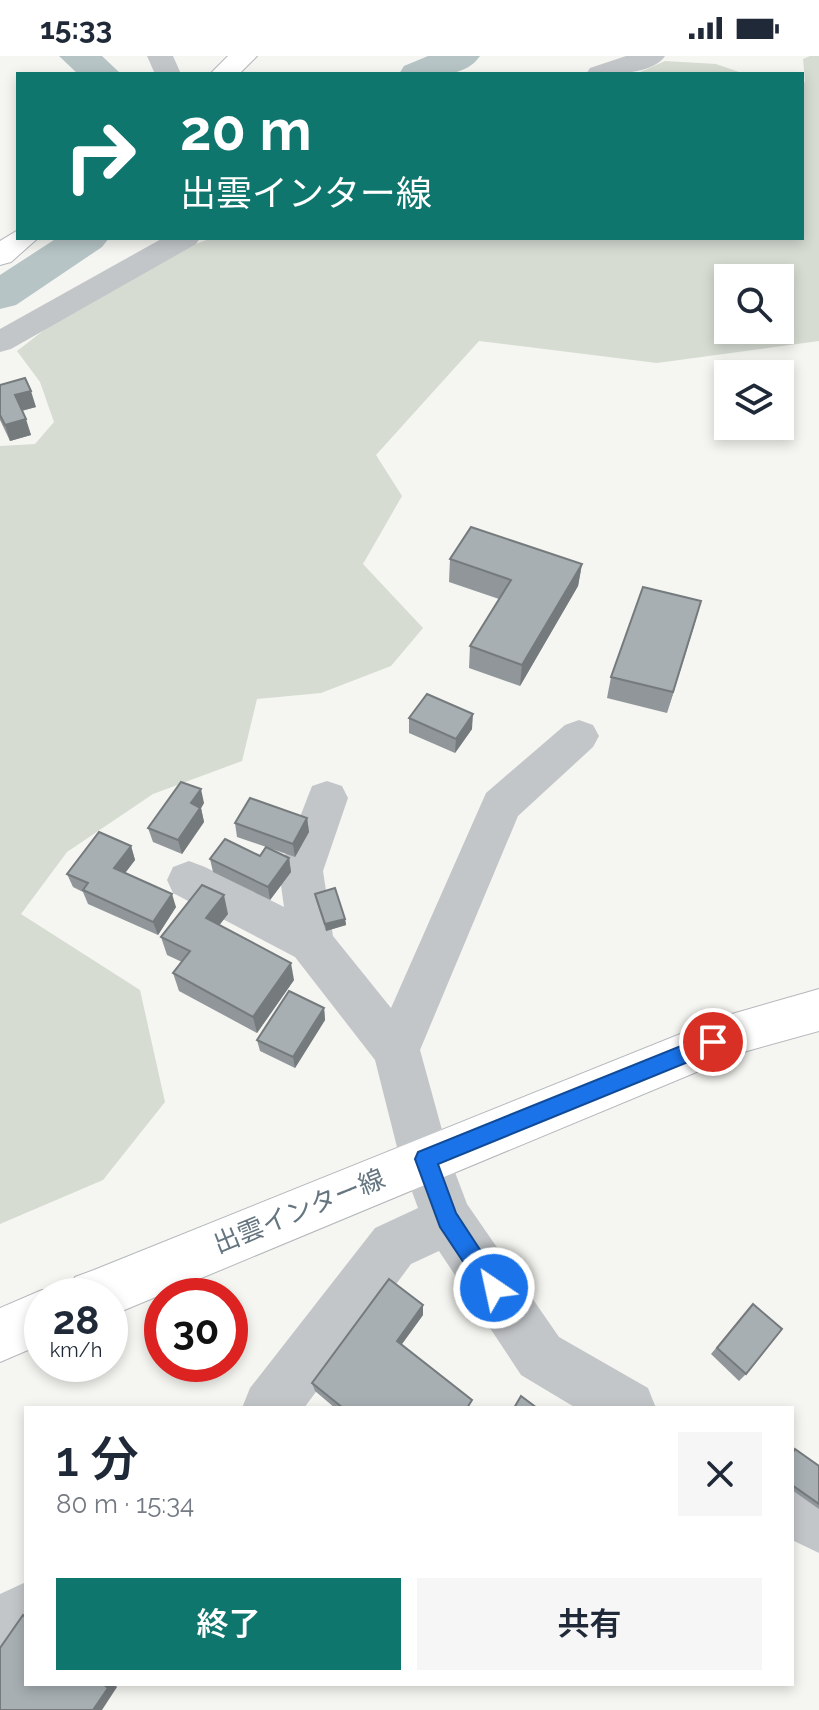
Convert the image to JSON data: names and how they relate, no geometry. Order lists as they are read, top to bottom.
{
  "streets": {
    "main road": ["出雲インター線"]
  },
  "page": {
    "status": "15:33",
    "turn": ["20 m", "出雲インター線"],
    "speed": "28 km/h",
    "limit": "30",
    "heading": ["1 分", "80 m · 15:34"],
    "buttons": ["終了", "共有"]
  }
}
